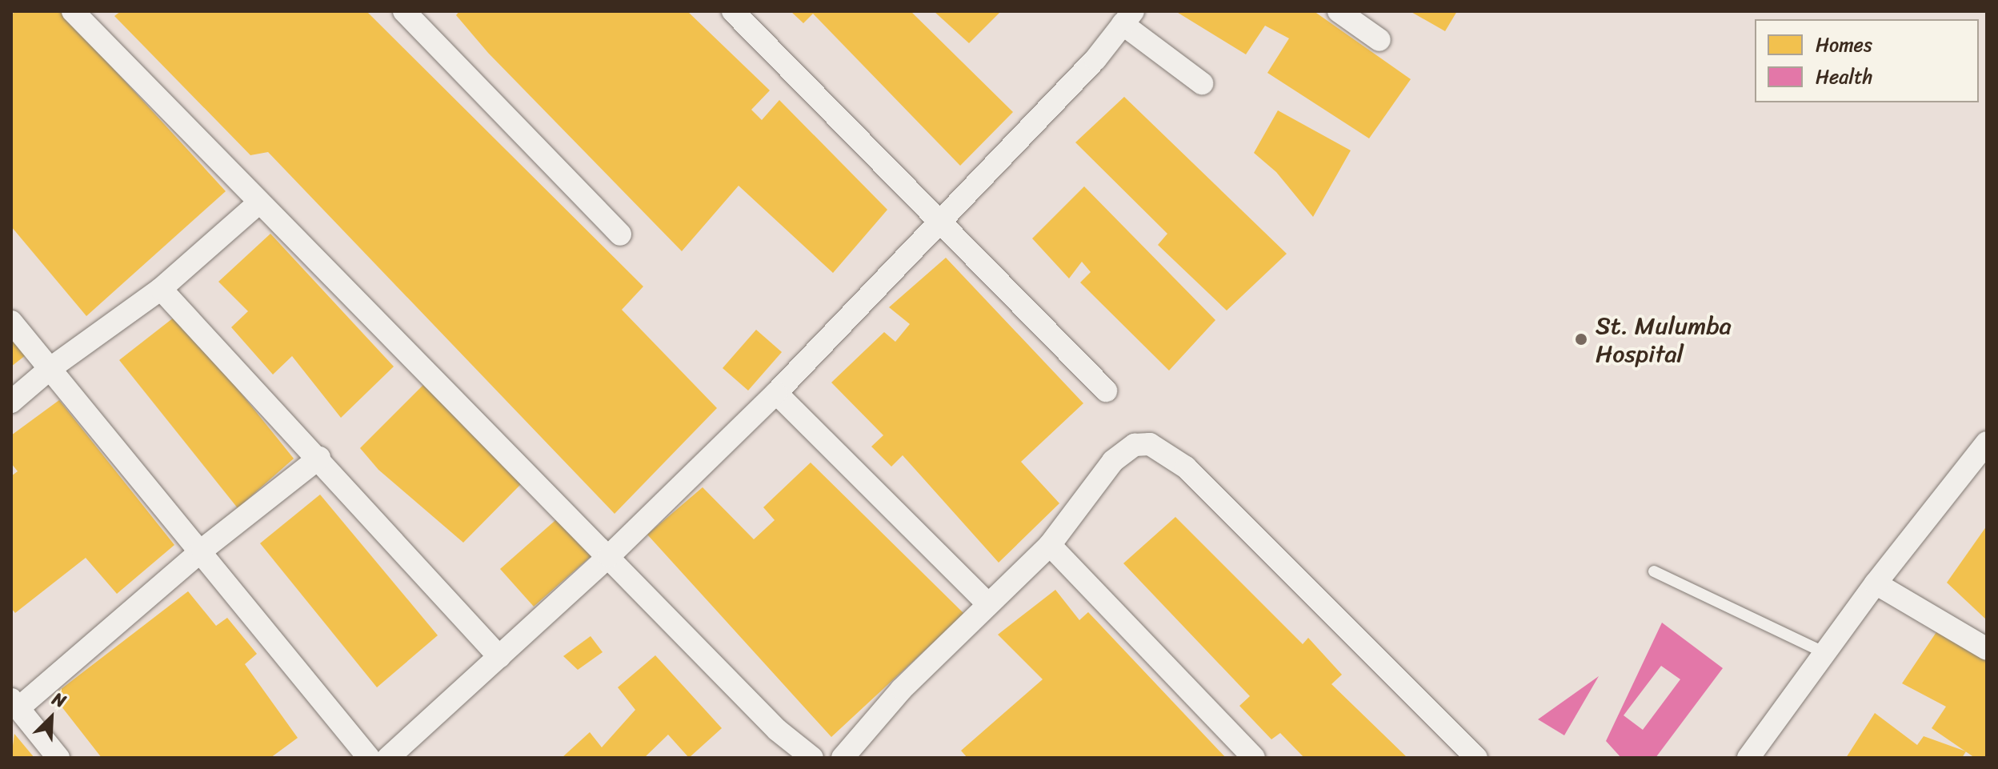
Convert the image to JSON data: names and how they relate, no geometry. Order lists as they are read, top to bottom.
{
  "places": ["St. Mulumba Hospital"],
  "legend": ["Homes", "Health"],
  "north": "top right"
}
